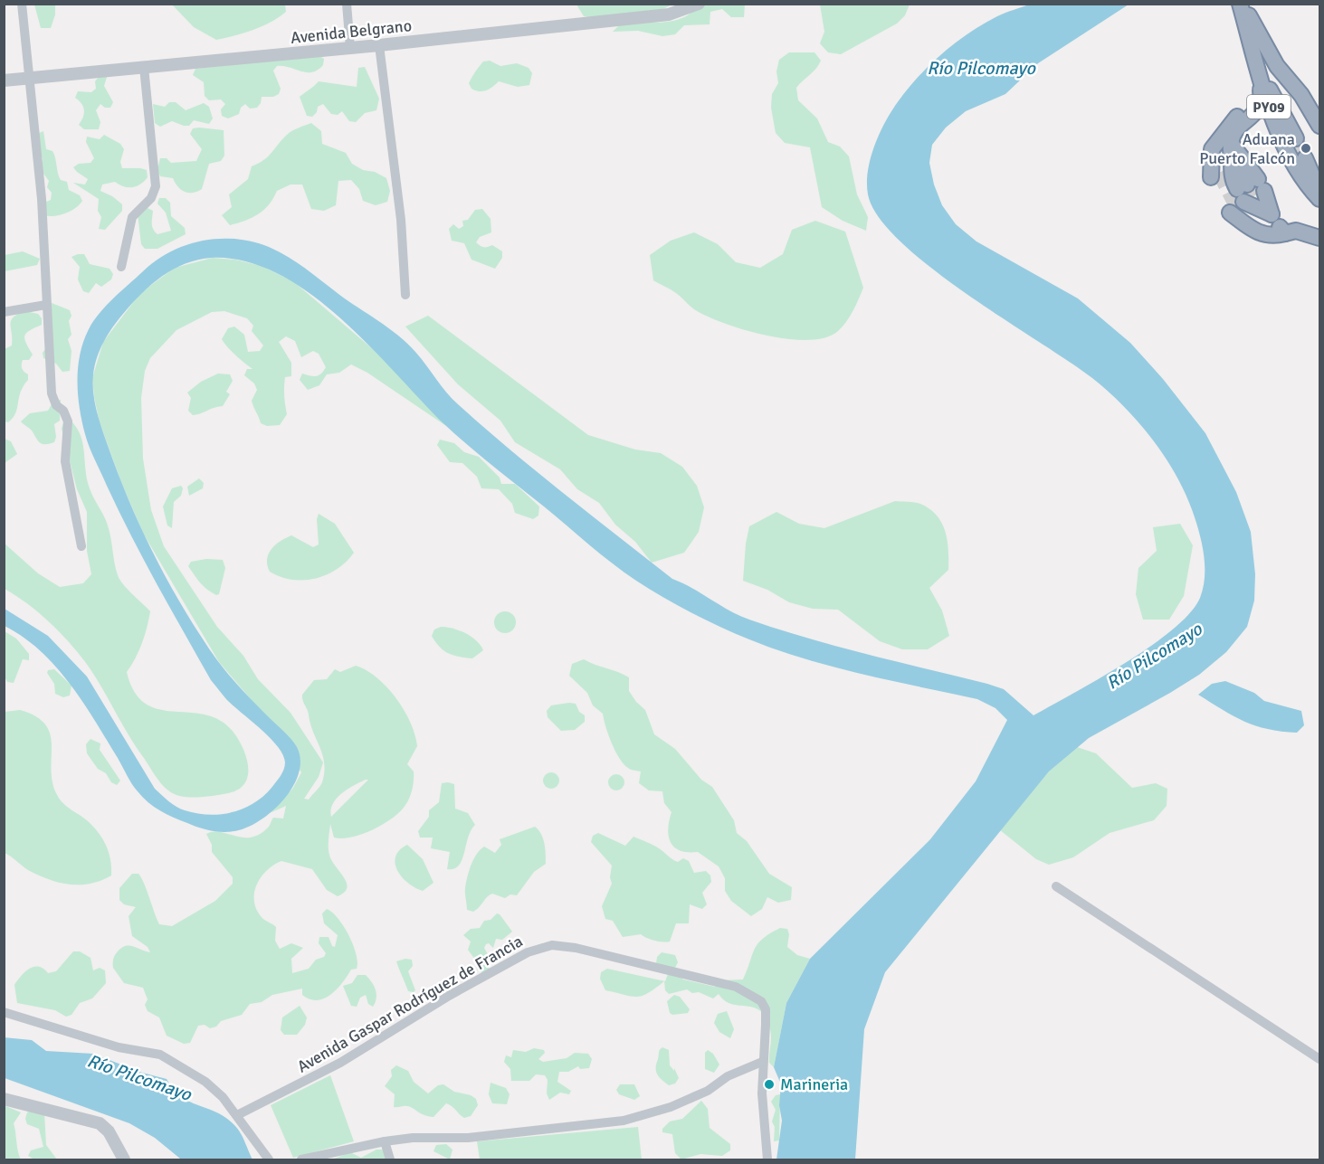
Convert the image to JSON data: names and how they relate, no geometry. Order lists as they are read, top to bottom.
{
  "streets": {
    "highway": ["PY09"],
    "street": ["Avenida Belgrano", "Avenida Gaspar Rodríguez de Francia"]
  },
  "water": ["Río Pilcomayo"],
  "places": ["Aduana Puerto Falcón", "Marineria"]
}
